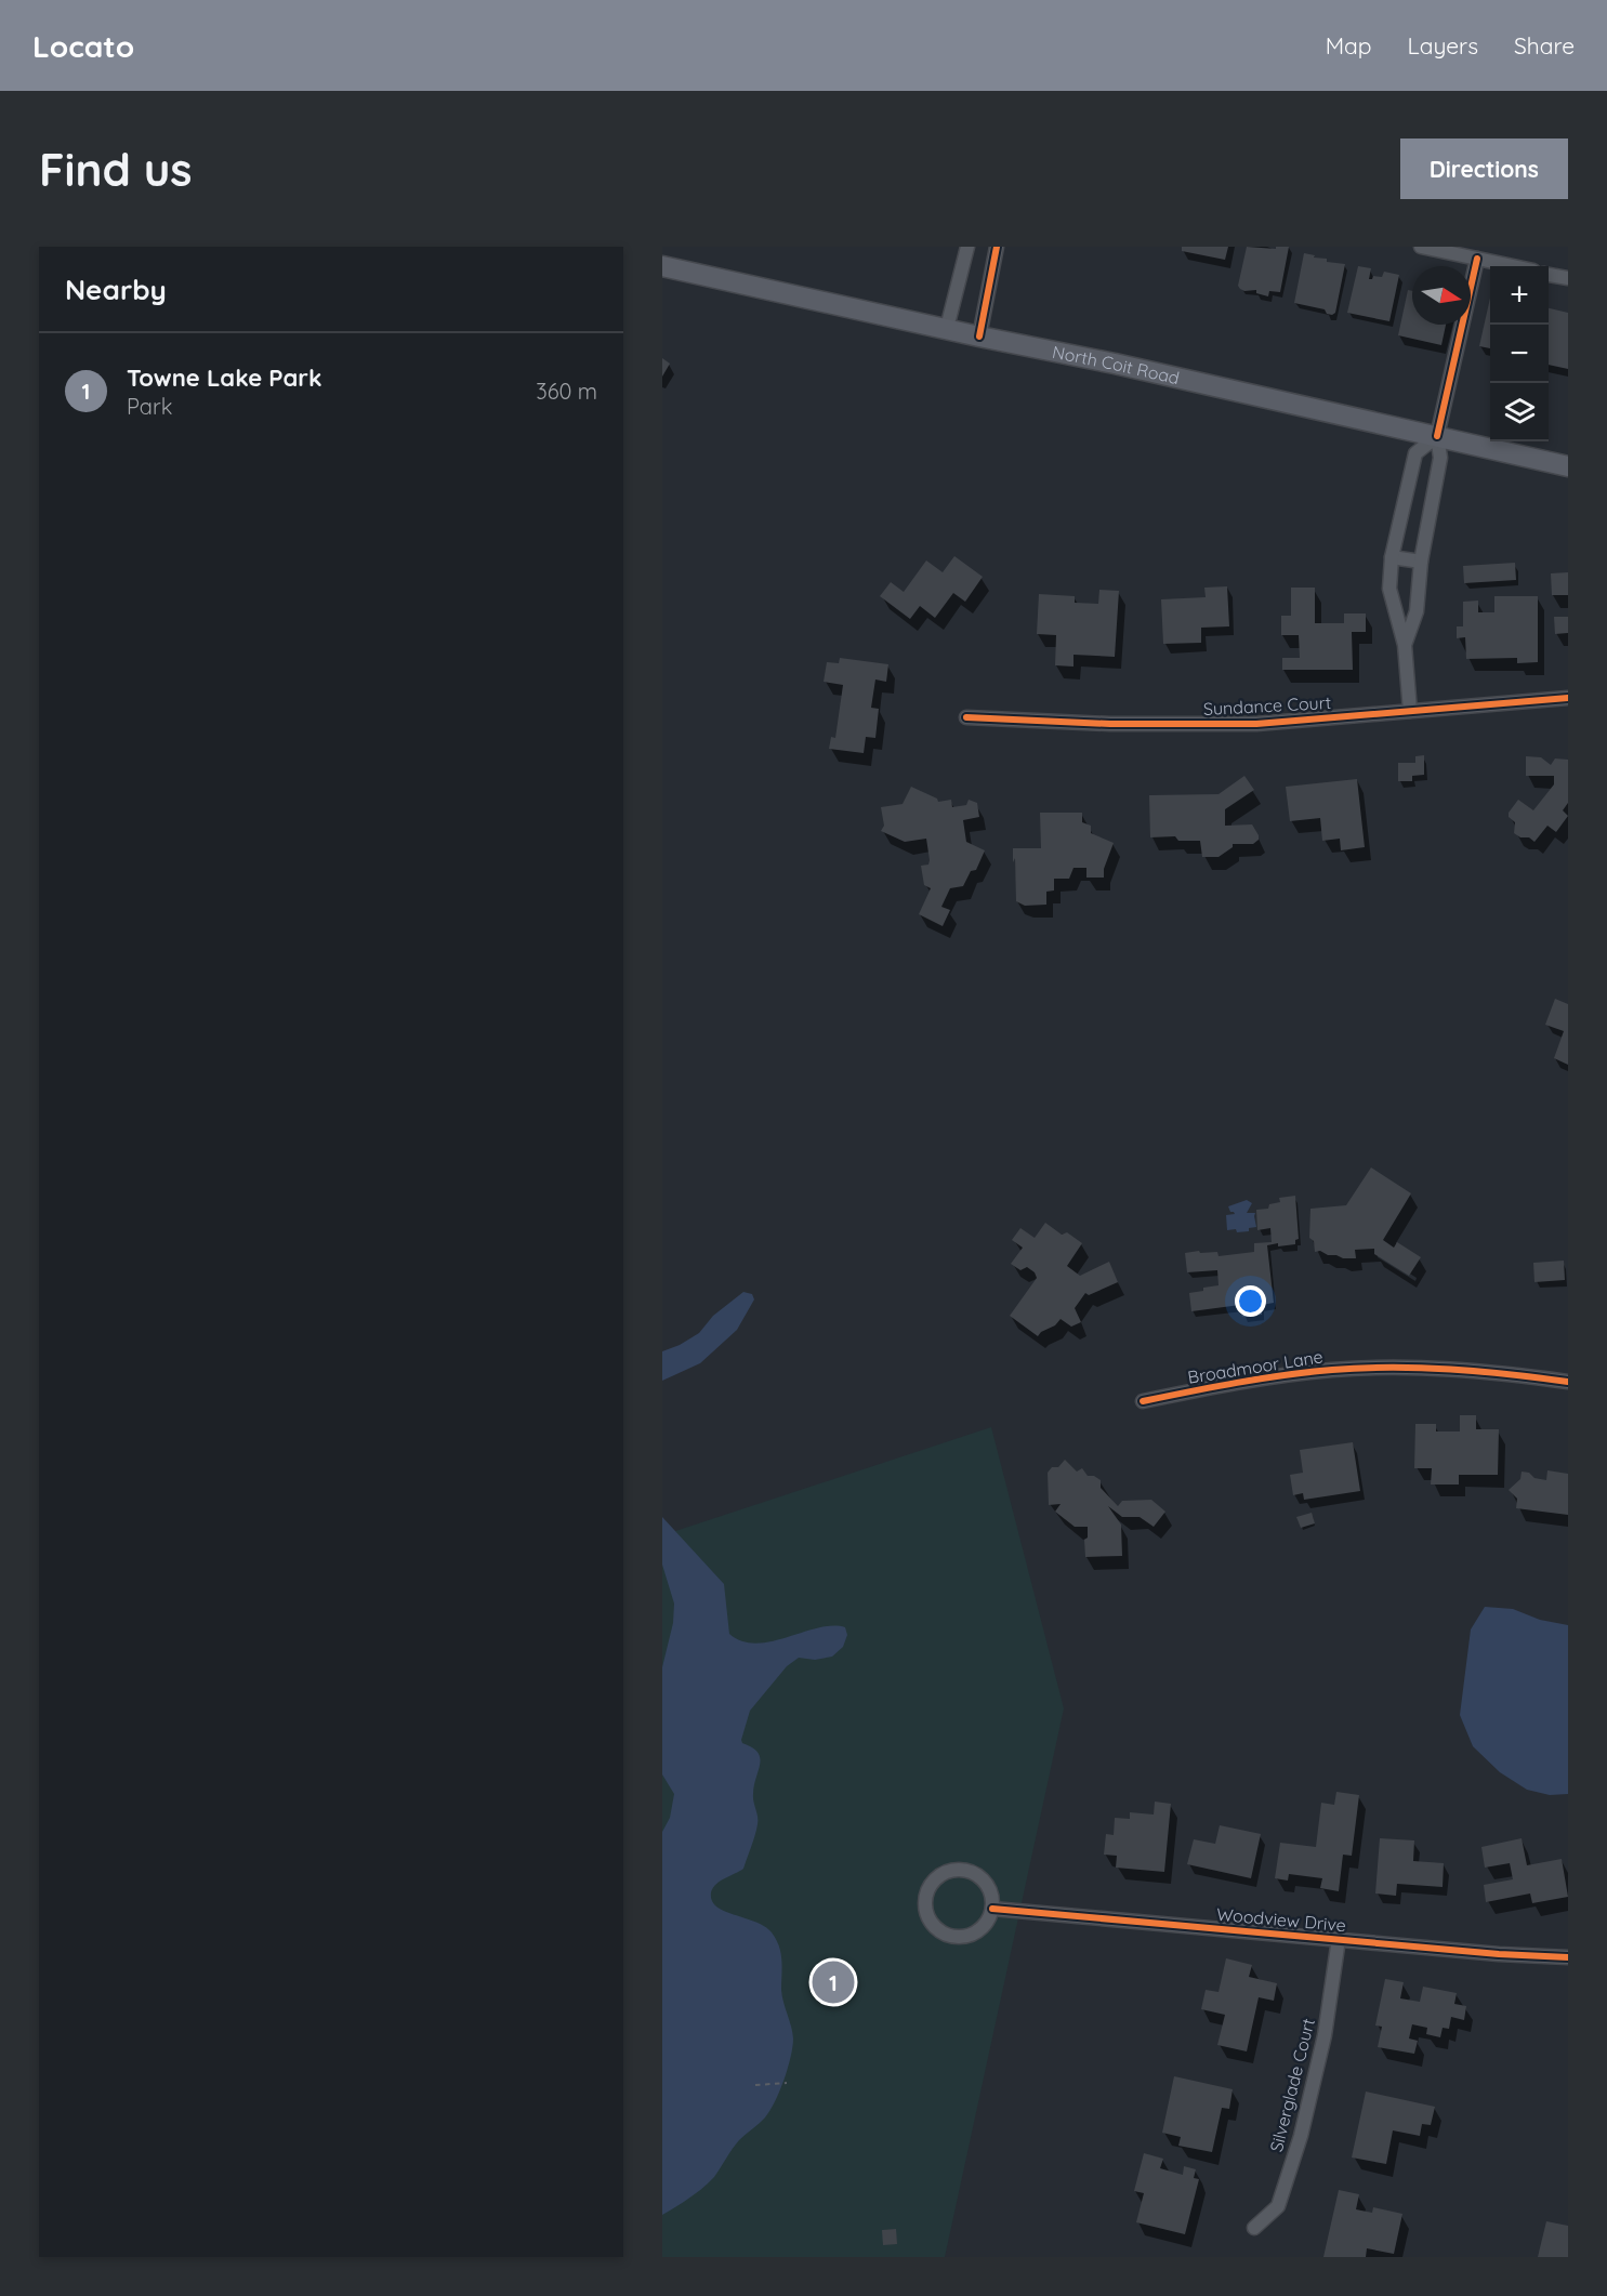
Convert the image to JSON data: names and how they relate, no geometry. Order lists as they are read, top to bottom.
{
  "streets": {
    "main road": ["North Coit Road"],
    "street": [
      "Sundance Court",
      "Broadmoor Lane",
      "Woodview Drive",
      "Silverglade Court"
    ]
  },
  "crossings": [
    ["Woodview Drive", "Silverglade Court"]
  ],
  "north": "right",
  "page": {
    "header": "Locato",
    "nav": ["Map", "Layers", "Share"],
    "buttons": "Directions",
    "title": "Find us",
    "heading": "Nearby",
    "map_buttons": ["+", "−"],
    "list": [
      {
        "mark": "1",
        "name": "Towne Lake Park",
        "note": "Park",
        "value": "360 m"
      }
    ],
    "pins": "1"
  }
}
